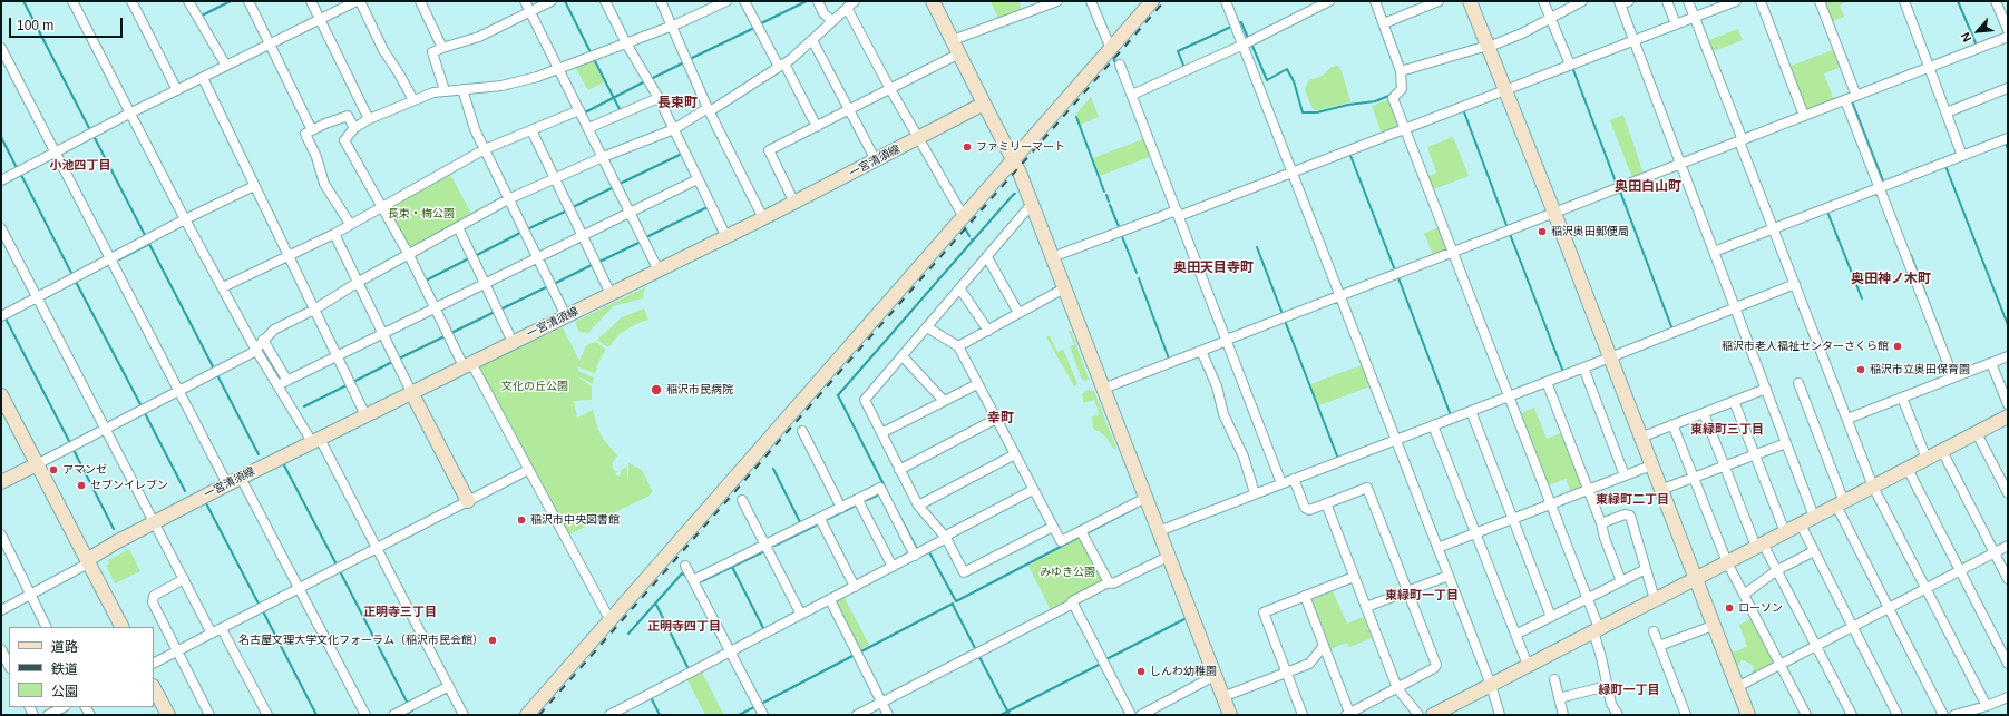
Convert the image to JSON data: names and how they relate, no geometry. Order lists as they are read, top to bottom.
{
  "streets": {
    "street": ["一宮清須線"]
  },
  "districts": [
    "長束町",
    "小池四丁目",
    "奥田白山町",
    "奥田天目寺町",
    "奥田神ノ木町",
    "幸町",
    "東緑町三丁目",
    "東緑町二丁目",
    "東緑町一丁目",
    "正明寺三丁目",
    "正明寺四丁目",
    "緑町一丁目"
  ],
  "parks": ["長束・梅公園", "文化の丘公園", "みゆき公園"],
  "places": [
    "ファミリーマート",
    "稲沢奥田郵便局",
    "稲沢市老人福祉センターさくら館",
    "稲沢市立奥田保育園",
    "稲沢市民病院",
    "アマンゼ",
    "セブンイレブン",
    "稲沢市中央図書館",
    "ローソン",
    "名古屋文理大学文化フォーラム（稲沢市民会館）",
    "しんわ幼稚園"
  ],
  "legend": ["道路", "鉄道", "公園"],
  "scale_bar": "100 m",
  "north": "bottom left"
}
